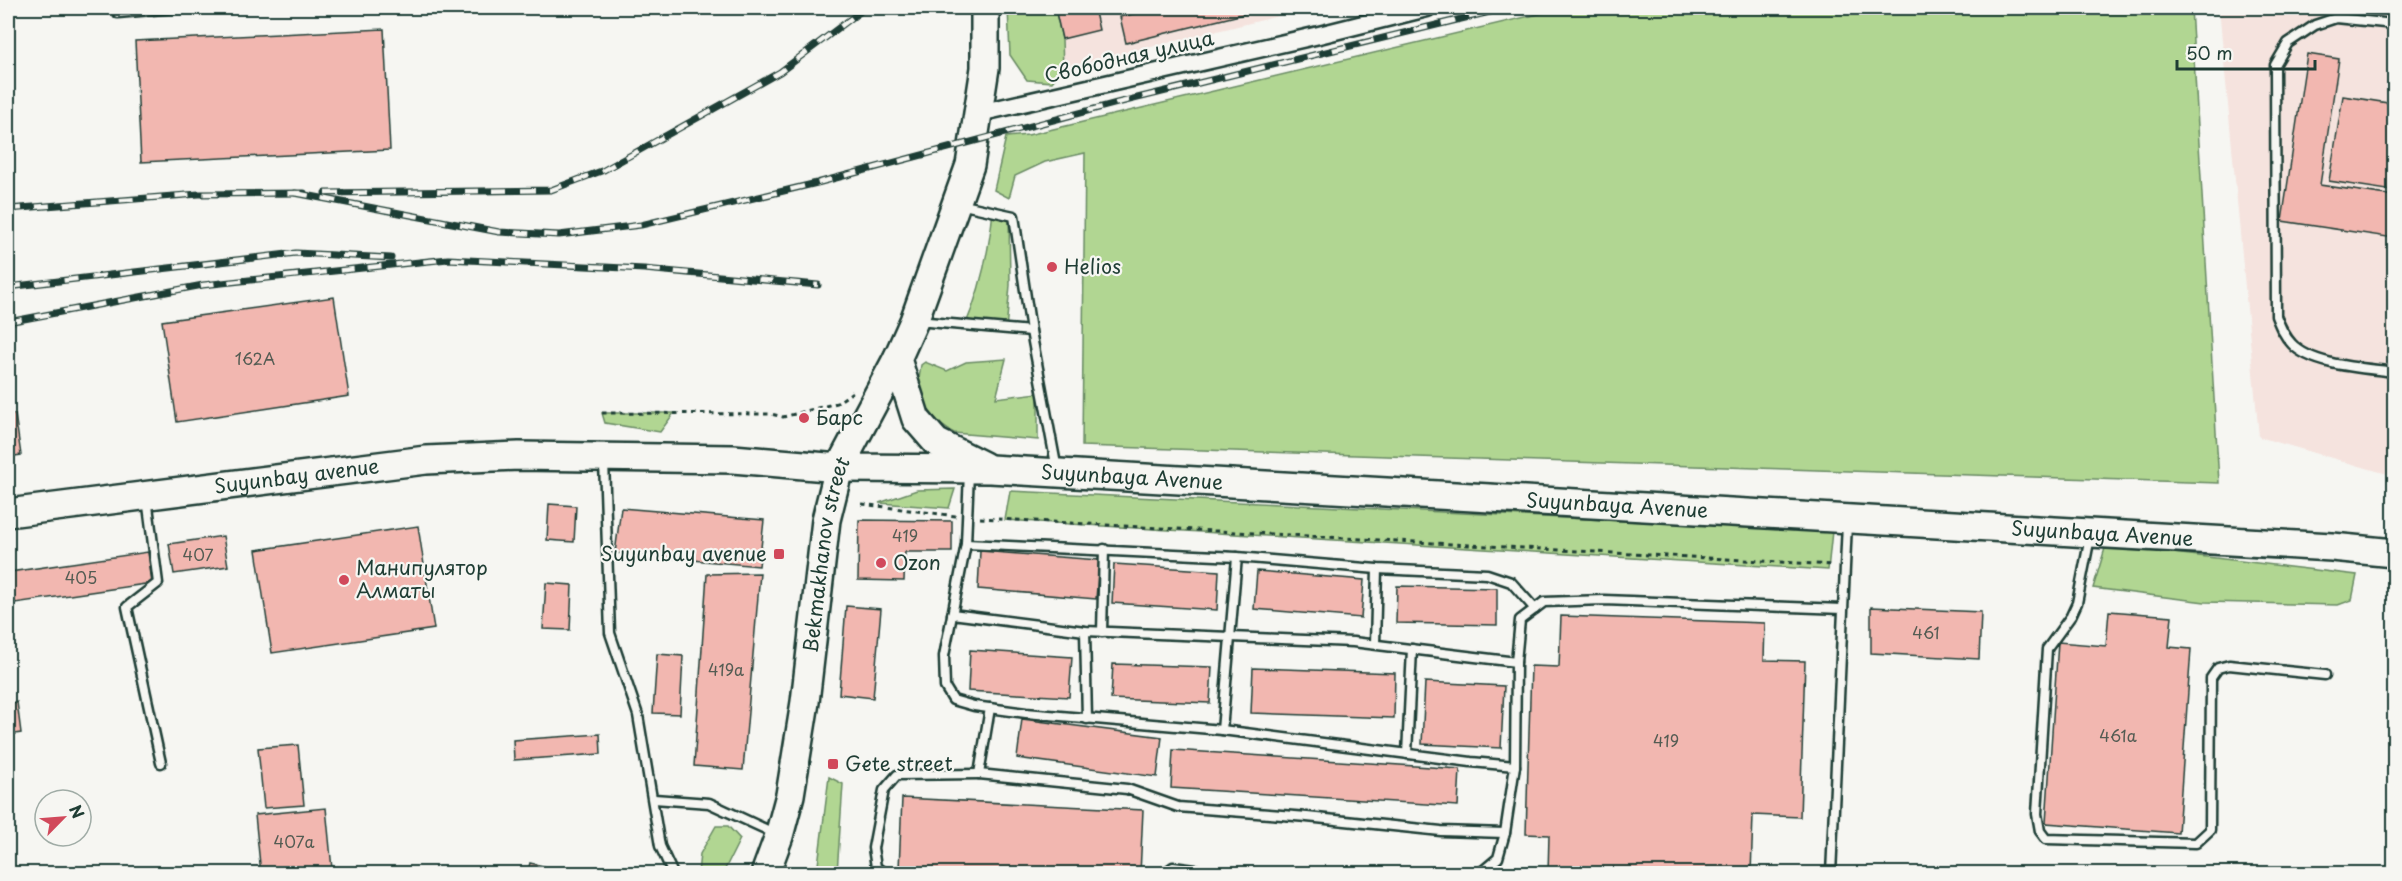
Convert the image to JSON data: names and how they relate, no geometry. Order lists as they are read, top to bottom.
{
  "streets": {
    "main road": ["Suyunbay avenue", "Suyunbaya Avenue", "Bekmakhanov street"],
    "street": ["Свободная улица"]
  },
  "crossings": [
    ["Свободная улица", "Bekmakhanov street"],
    ["Suyunbay avenue", "Suyunbaya Avenue"],
    ["Suyunbay avenue", "Bekmakhanov street"],
    ["Suyunbaya Avenue", "Bekmakhanov street"]
  ],
  "places": {
    "other": [
      "Helios",
      "Барс",
      "Ozon",
      "Манипулятор Алматы"
    ],
    "transit": ["Suyunbay avenue", "Gete street"]
  },
  "house_numbers": [
    "162А",
    "419",
    "407",
    "405",
    "461",
    "419а",
    "461а",
    "419",
    "407а"
  ],
  "scale_bar": "50 m",
  "north": "top right"
}
